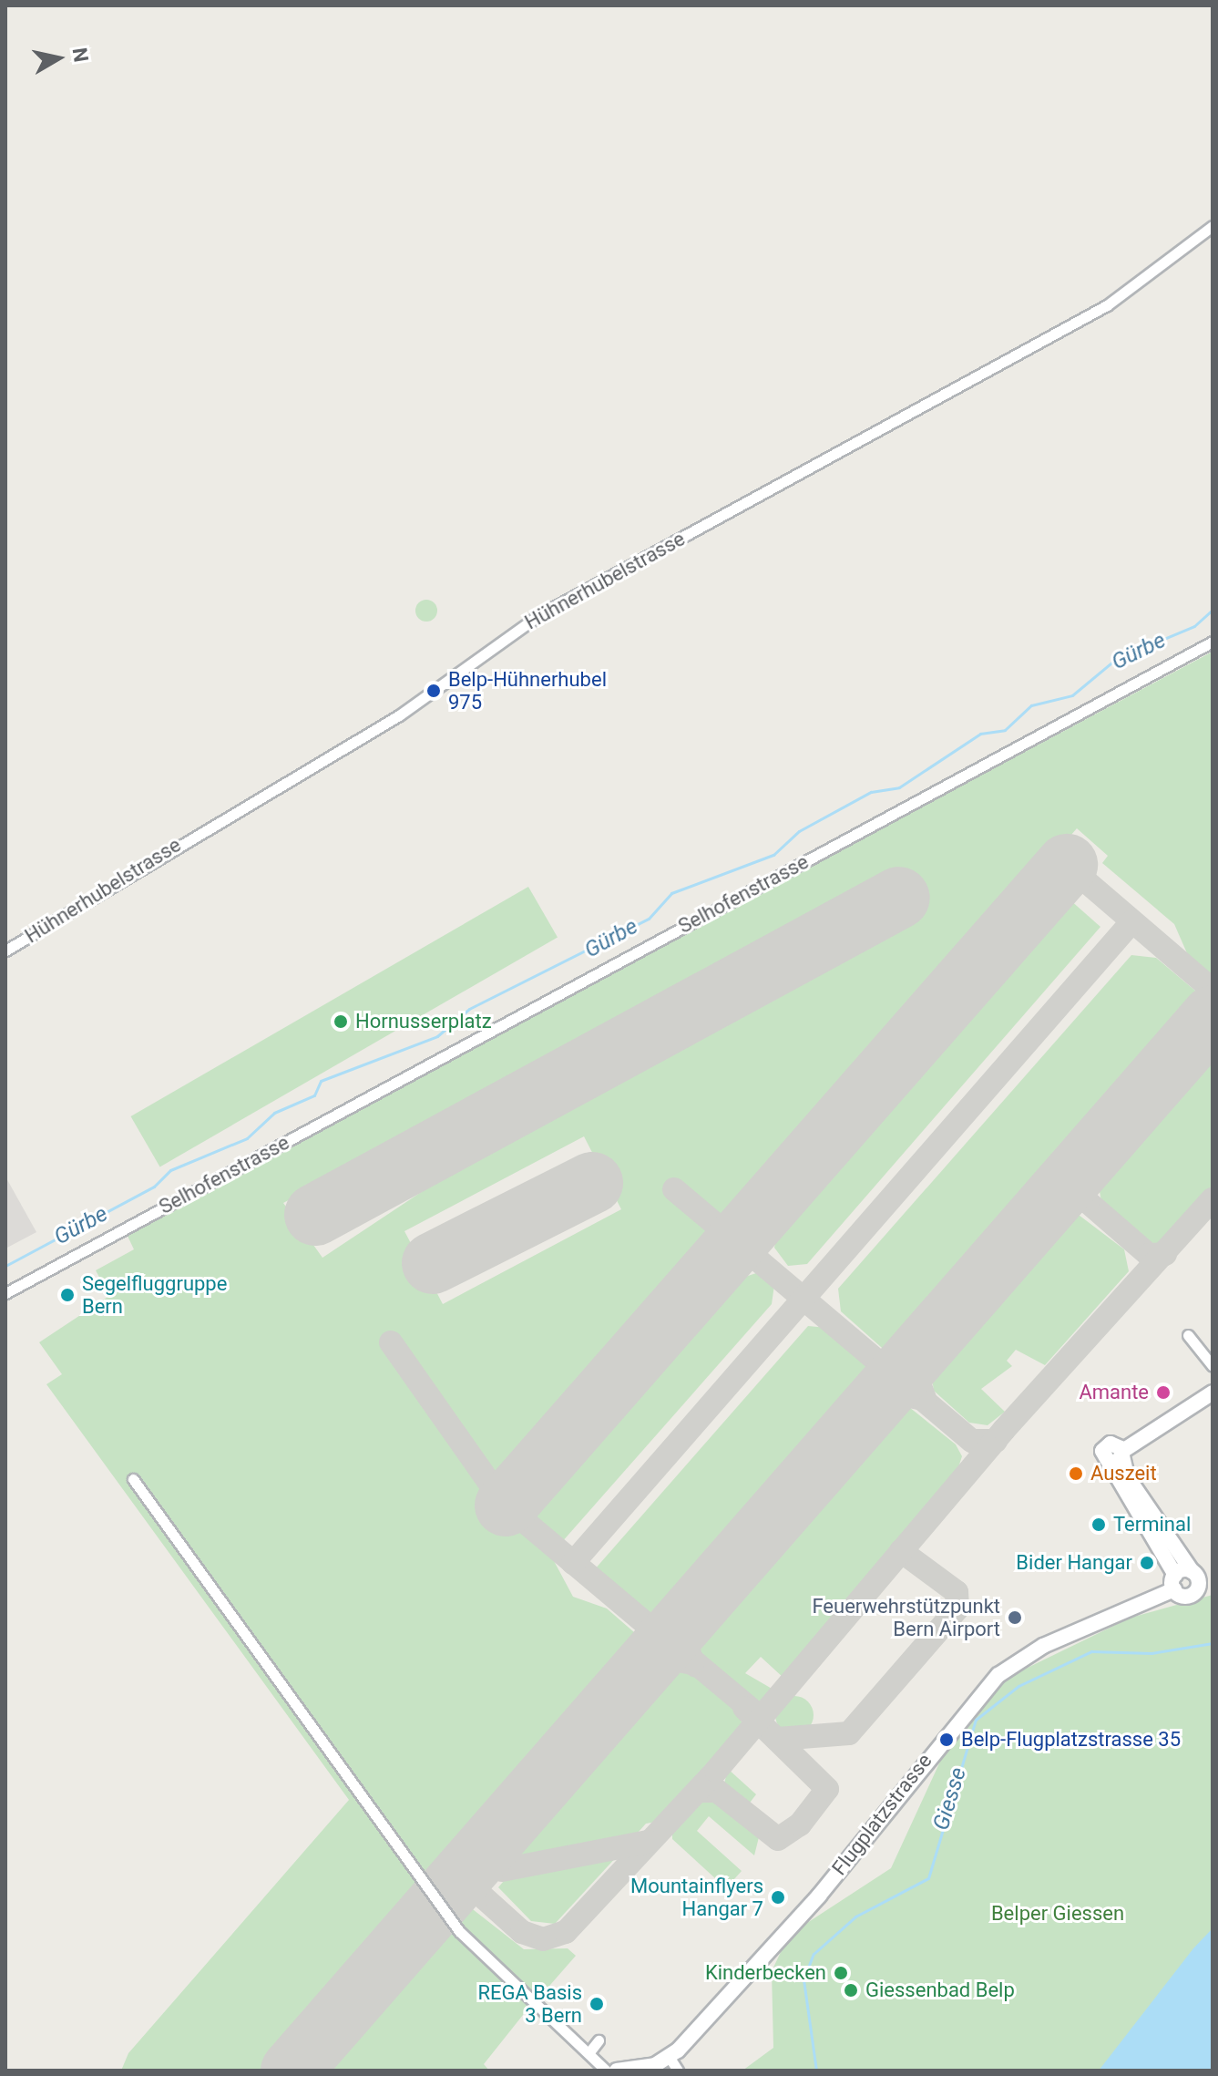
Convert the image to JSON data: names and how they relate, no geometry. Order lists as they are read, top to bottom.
{
  "streets": {
    "street": ["Hühnerhubelstrasse", "Selhofenstrasse", "Flugplatzstrasse"]
  },
  "water": ["Gürbe", "Giesse"],
  "parks": ["Belper Giessen"],
  "places": [
    "Belp-Hühnerhubel 975",
    "Hornusserplatz",
    "Segelfluggruppe Bern",
    "Amante",
    "Auszeit",
    "Terminal",
    "Bider Hangar",
    "Feuerwehrstützpunkt Bern Airport",
    "Belp-Flugplatzstrasse 35",
    "Mountainflyers Hangar 7",
    "Kinderbecken",
    "Giessenbad Belp",
    "REGA Basis 3 Bern"
  ],
  "north": "right"
}
